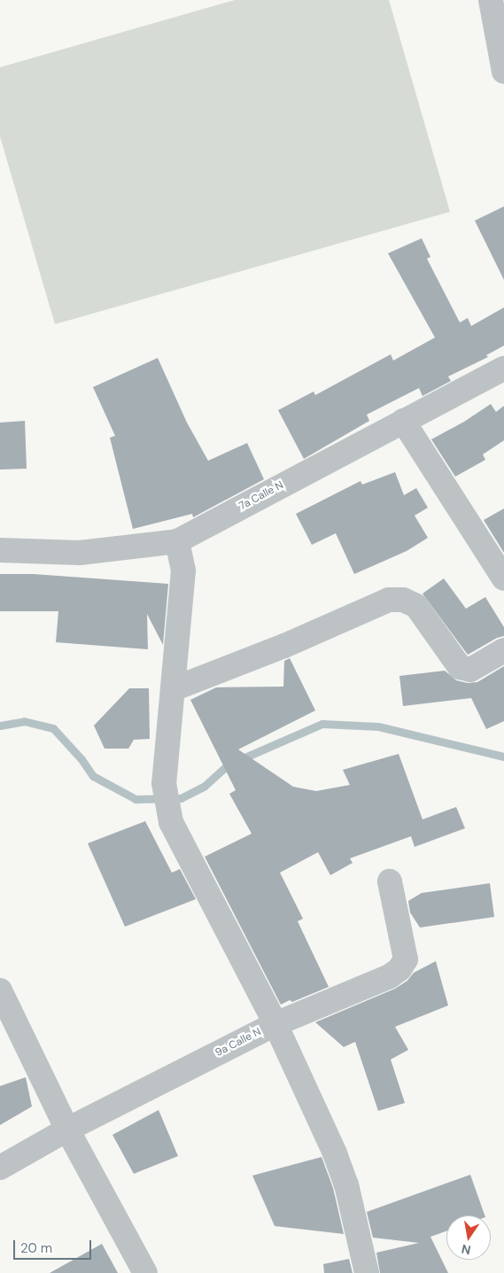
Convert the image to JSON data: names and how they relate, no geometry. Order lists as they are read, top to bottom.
{
  "streets": {
    "street": ["7a Calle N", "9a Calle N"]
  },
  "scale_bar": "20 m",
  "north": "bottom"
}
